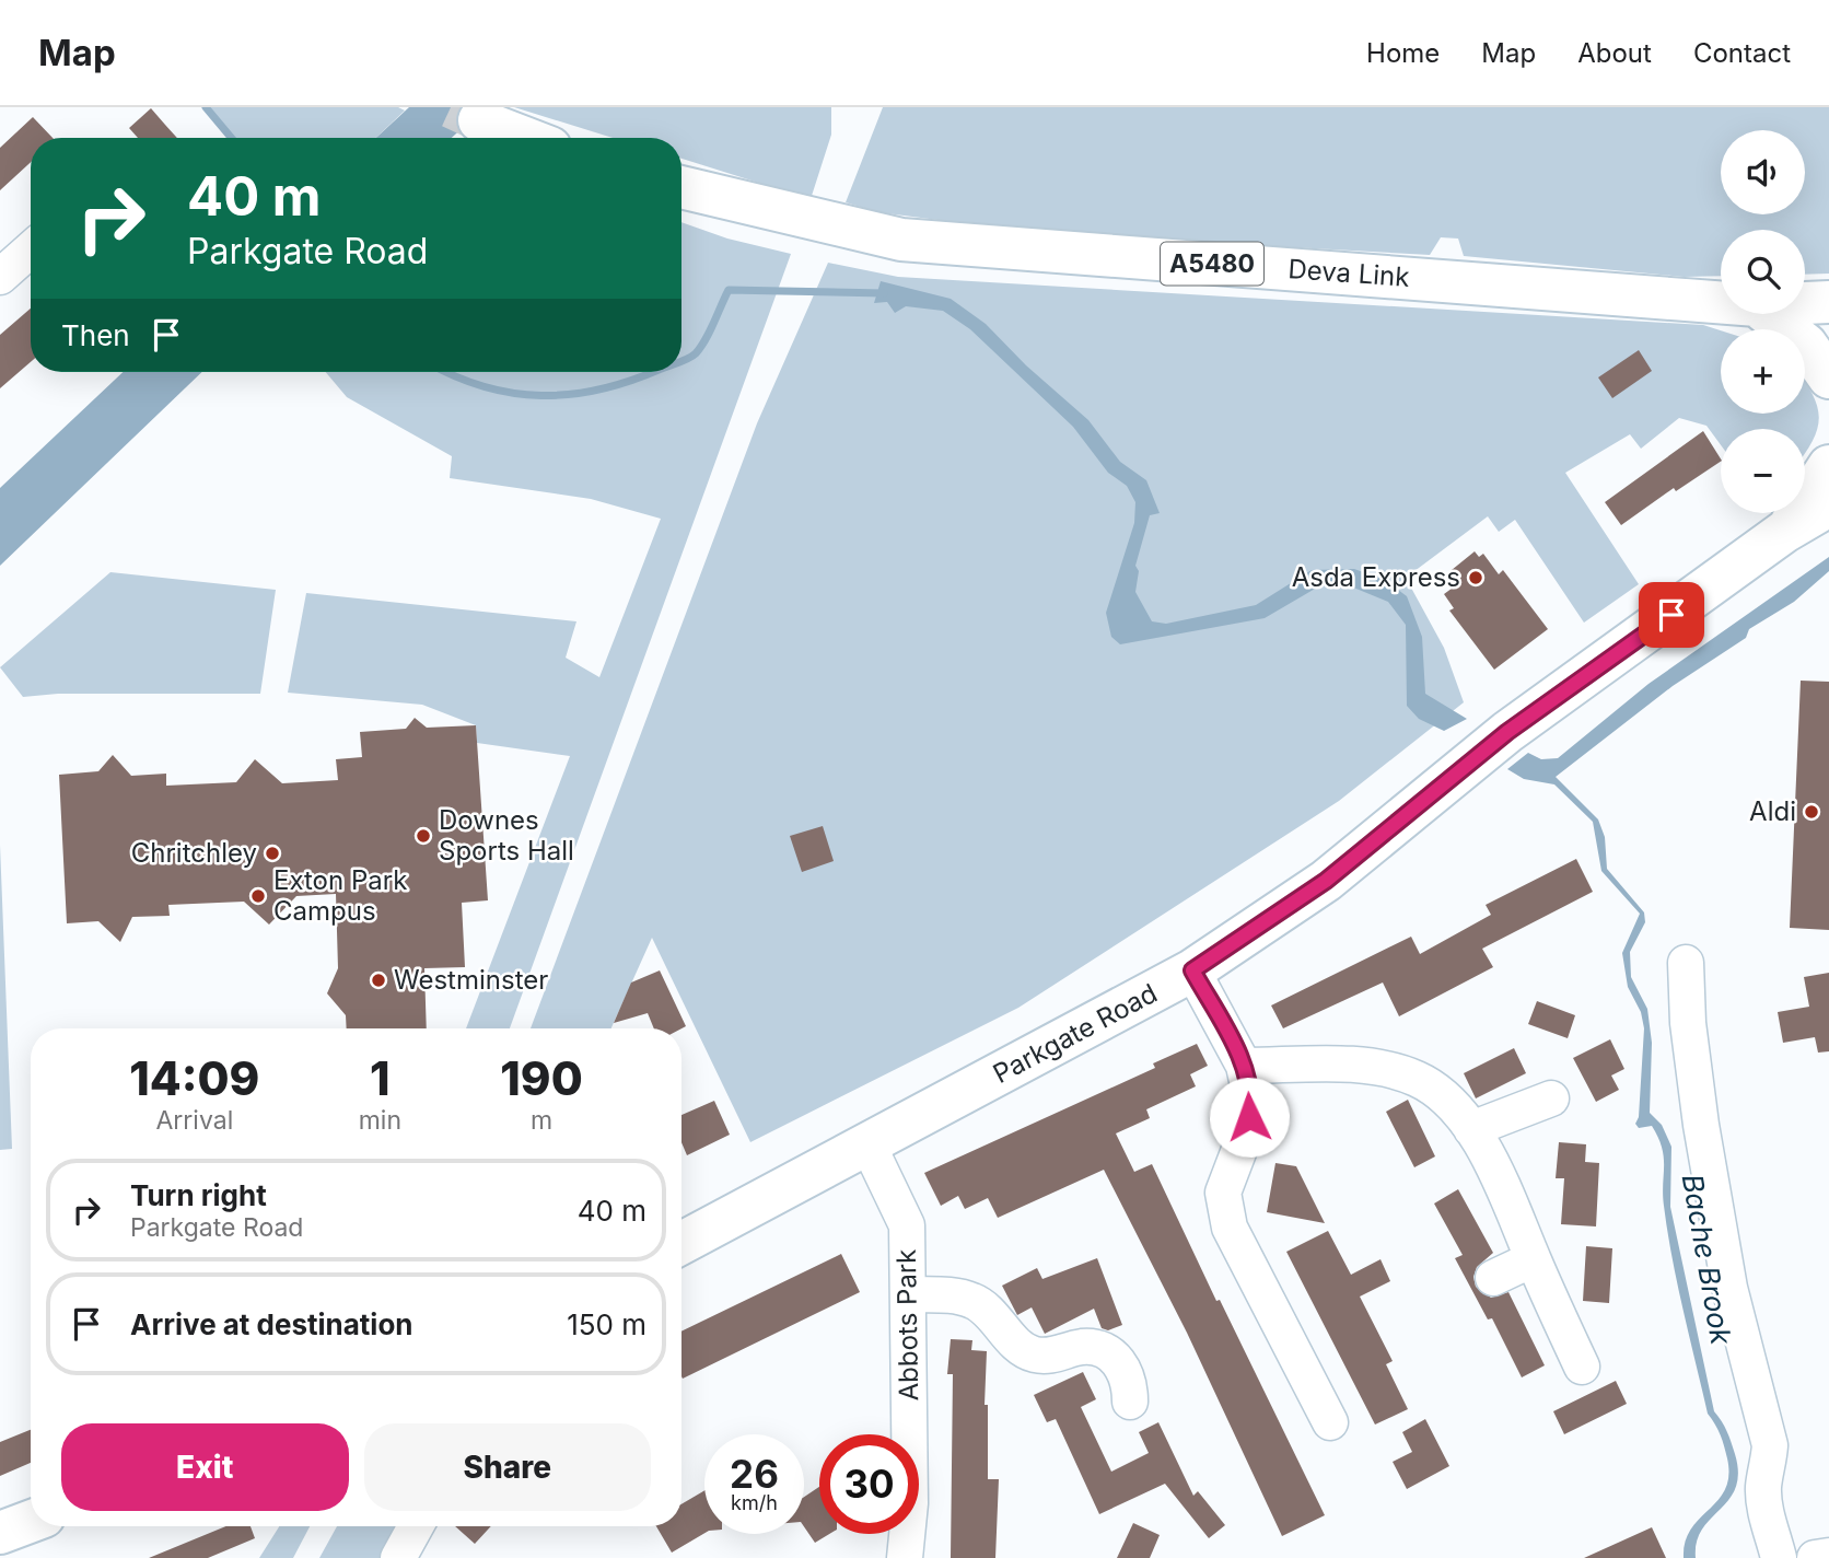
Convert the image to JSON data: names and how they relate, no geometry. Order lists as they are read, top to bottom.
{
  "streets": {
    "main road": ["A5480", "Deva Link", "Parkgate Road"],
    "street": ["Abbots Park"]
  },
  "crossings": [
    ["Parkgate Road", "Abbots Park"]
  ],
  "water": ["Bache Brook"],
  "places": [
    "Asda Express",
    "Aldi",
    "Downes Sports Hall",
    "Chritchley",
    "Exton Park Campus",
    "Westminster"
  ],
  "page": {
    "header": "Map",
    "nav": [
      "Home",
      "Map",
      "About",
      "Contact"
    ],
    "map_buttons": ["+", "−"],
    "turn": ["40 m", "Parkgate Road"],
    "then": "Then",
    "eta": [
      "14:09",
      "Arrival",
      "1",
      "min",
      "190",
      "m"
    ],
    "list": [
      {
        "name": "Turn right",
        "note": "Parkgate Road",
        "value": "40 m"
      },
      {
        "name": "Arrive at destination",
        "value": "150 m"
      }
    ],
    "buttons": ["Exit", "Share"],
    "speed": "26 km/h",
    "limit": "30"
  }
}
